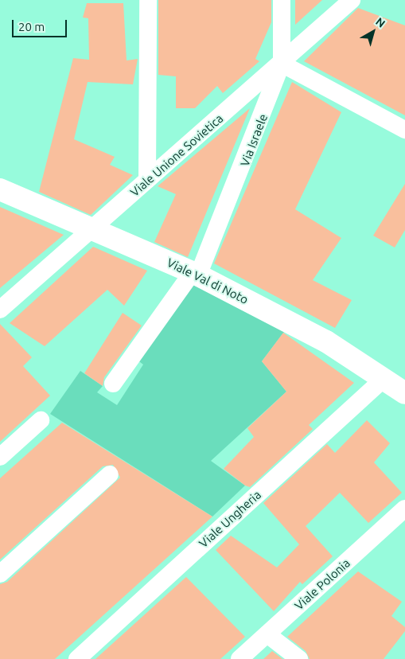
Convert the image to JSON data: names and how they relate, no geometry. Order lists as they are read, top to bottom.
{
  "streets": {
    "street": [
      "Via Israele",
      "Viale Unione Sovietica",
      "Viale Val di Noto",
      "Viale Ungheria",
      "Viale Polonia"
    ]
  },
  "crossings": [
    ["Via Israele", "Viale Unione Sovietica"],
    ["Via Israele", "Viale Val di Noto"],
    ["Viale Unione Sovietica", "Viale Val di Noto"],
    ["Viale Val di Noto", "Viale Ungheria"]
  ],
  "scale_bar": "20 m",
  "north": "top right"
}
